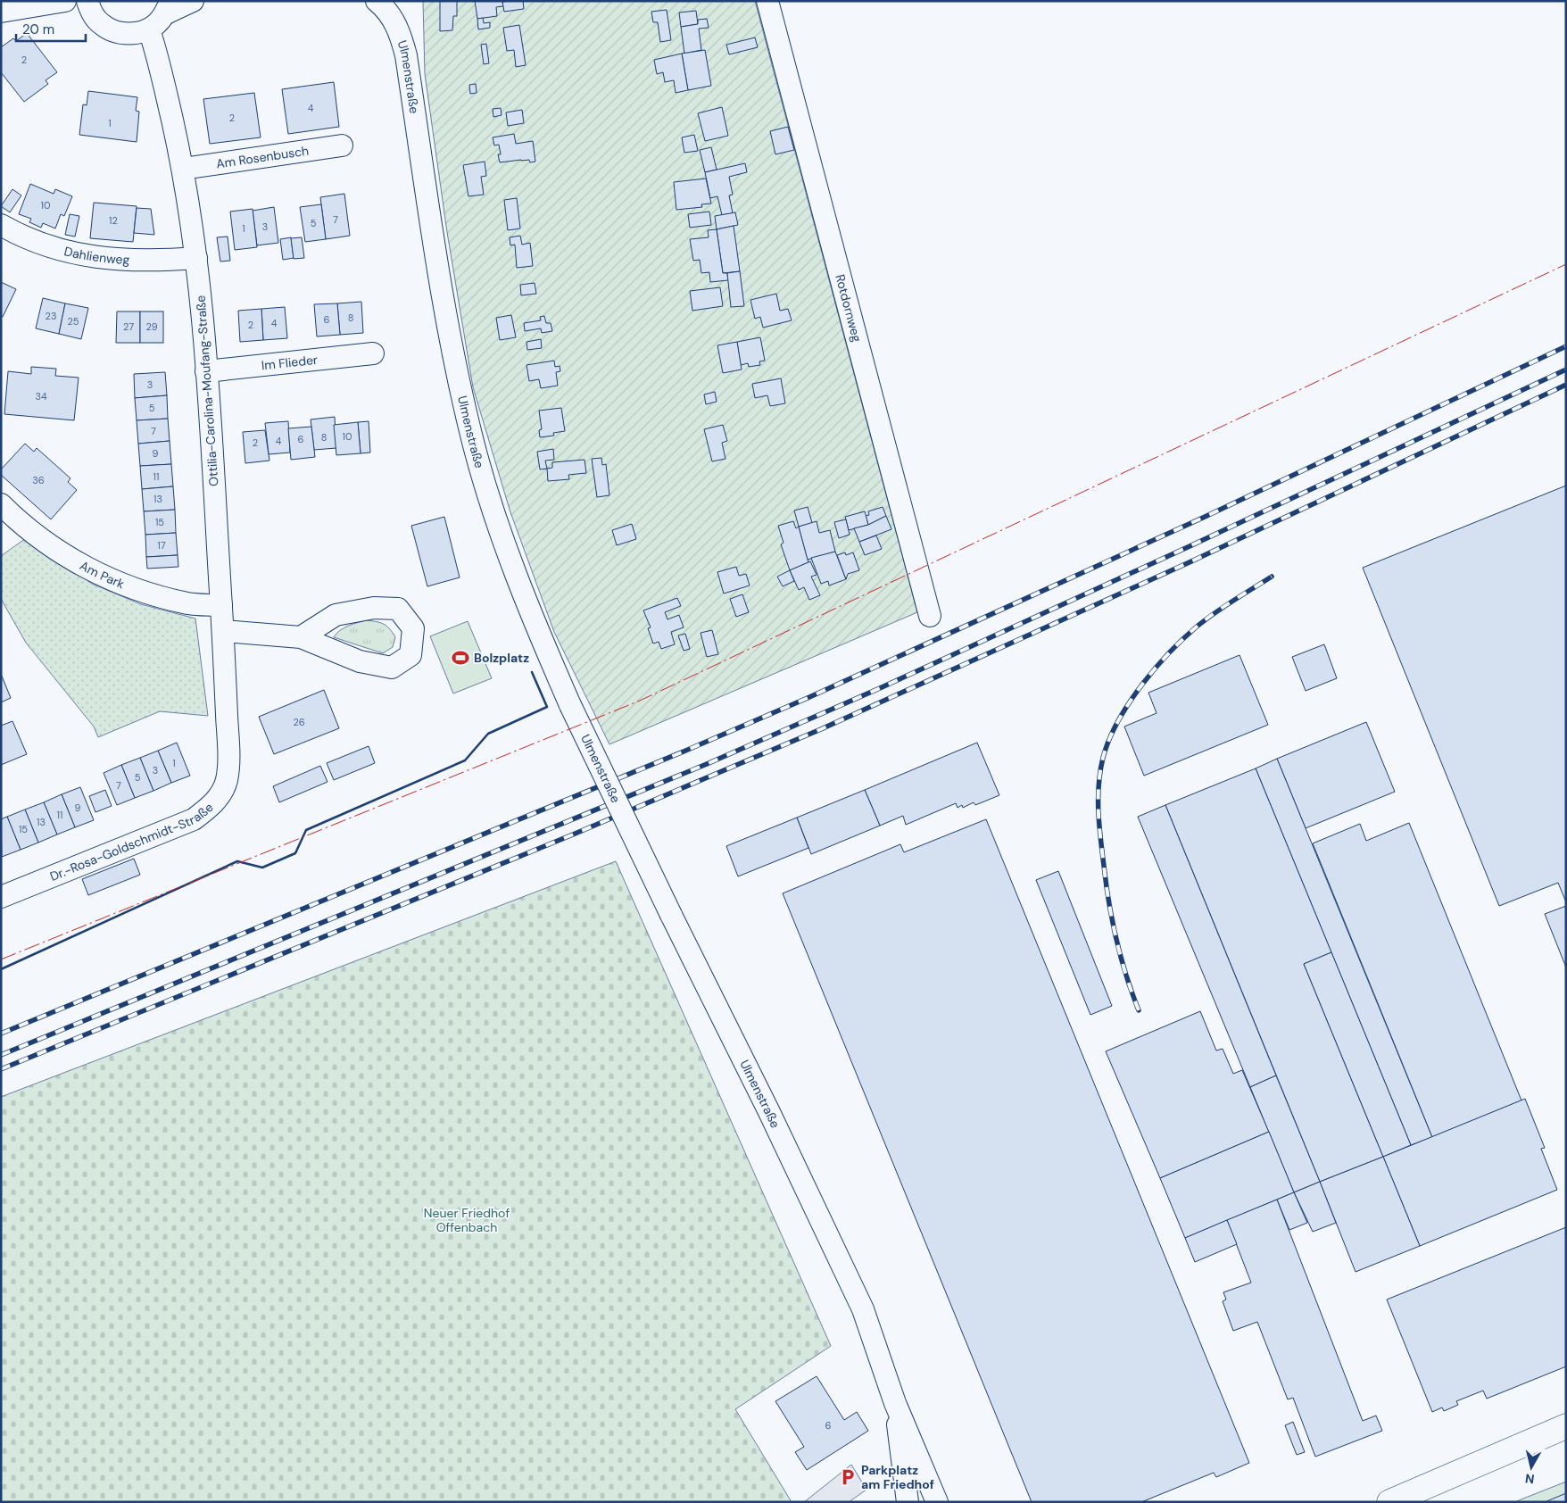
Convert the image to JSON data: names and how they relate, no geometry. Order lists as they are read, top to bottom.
{
  "streets": {
    "street": [
      "Ulmenstraße",
      "Am Rosenbusch",
      "Dahlienweg",
      "Rotdornweg",
      "Im Flieder",
      "Ottilia-Carolina-Moufang-Straße",
      "Am Park",
      "Dr.-Rosa-Goldschmidt-Straße"
    ]
  },
  "crossings": [
    ["Am Rosenbusch", "Ottilia-Carolina-Moufang-Straße"],
    ["Dahlienweg", "Ottilia-Carolina-Moufang-Straße"],
    ["Im Flieder", "Ottilia-Carolina-Moufang-Straße"],
    ["Ottilia-Carolina-Moufang-Straße", "Am Park"],
    ["Ottilia-Carolina-Moufang-Straße", "Dr.-Rosa-Goldschmidt-Straße"]
  ],
  "parks": ["Neuer Friedhof Offenbach"],
  "places": {
    "sports": ["Bolzplatz"],
    "parking": ["Parkplatz am Friedhof"]
  },
  "house_numbers": [
    "2",
    "4",
    "2",
    "1",
    "10",
    "7",
    "12",
    "5",
    "3",
    "1",
    "23",
    "8",
    "6",
    "25",
    "4",
    "2",
    "27",
    "29",
    "3",
    "34",
    "5",
    "7",
    "10",
    "8",
    "6",
    "4",
    "2",
    "9",
    "11",
    "36",
    "13",
    "15",
    "17",
    "26",
    "1",
    "3",
    "5",
    "7",
    "9",
    "11",
    "13",
    "15",
    "6"
  ],
  "scale_bar": "20 m",
  "north": "bottom"
}
